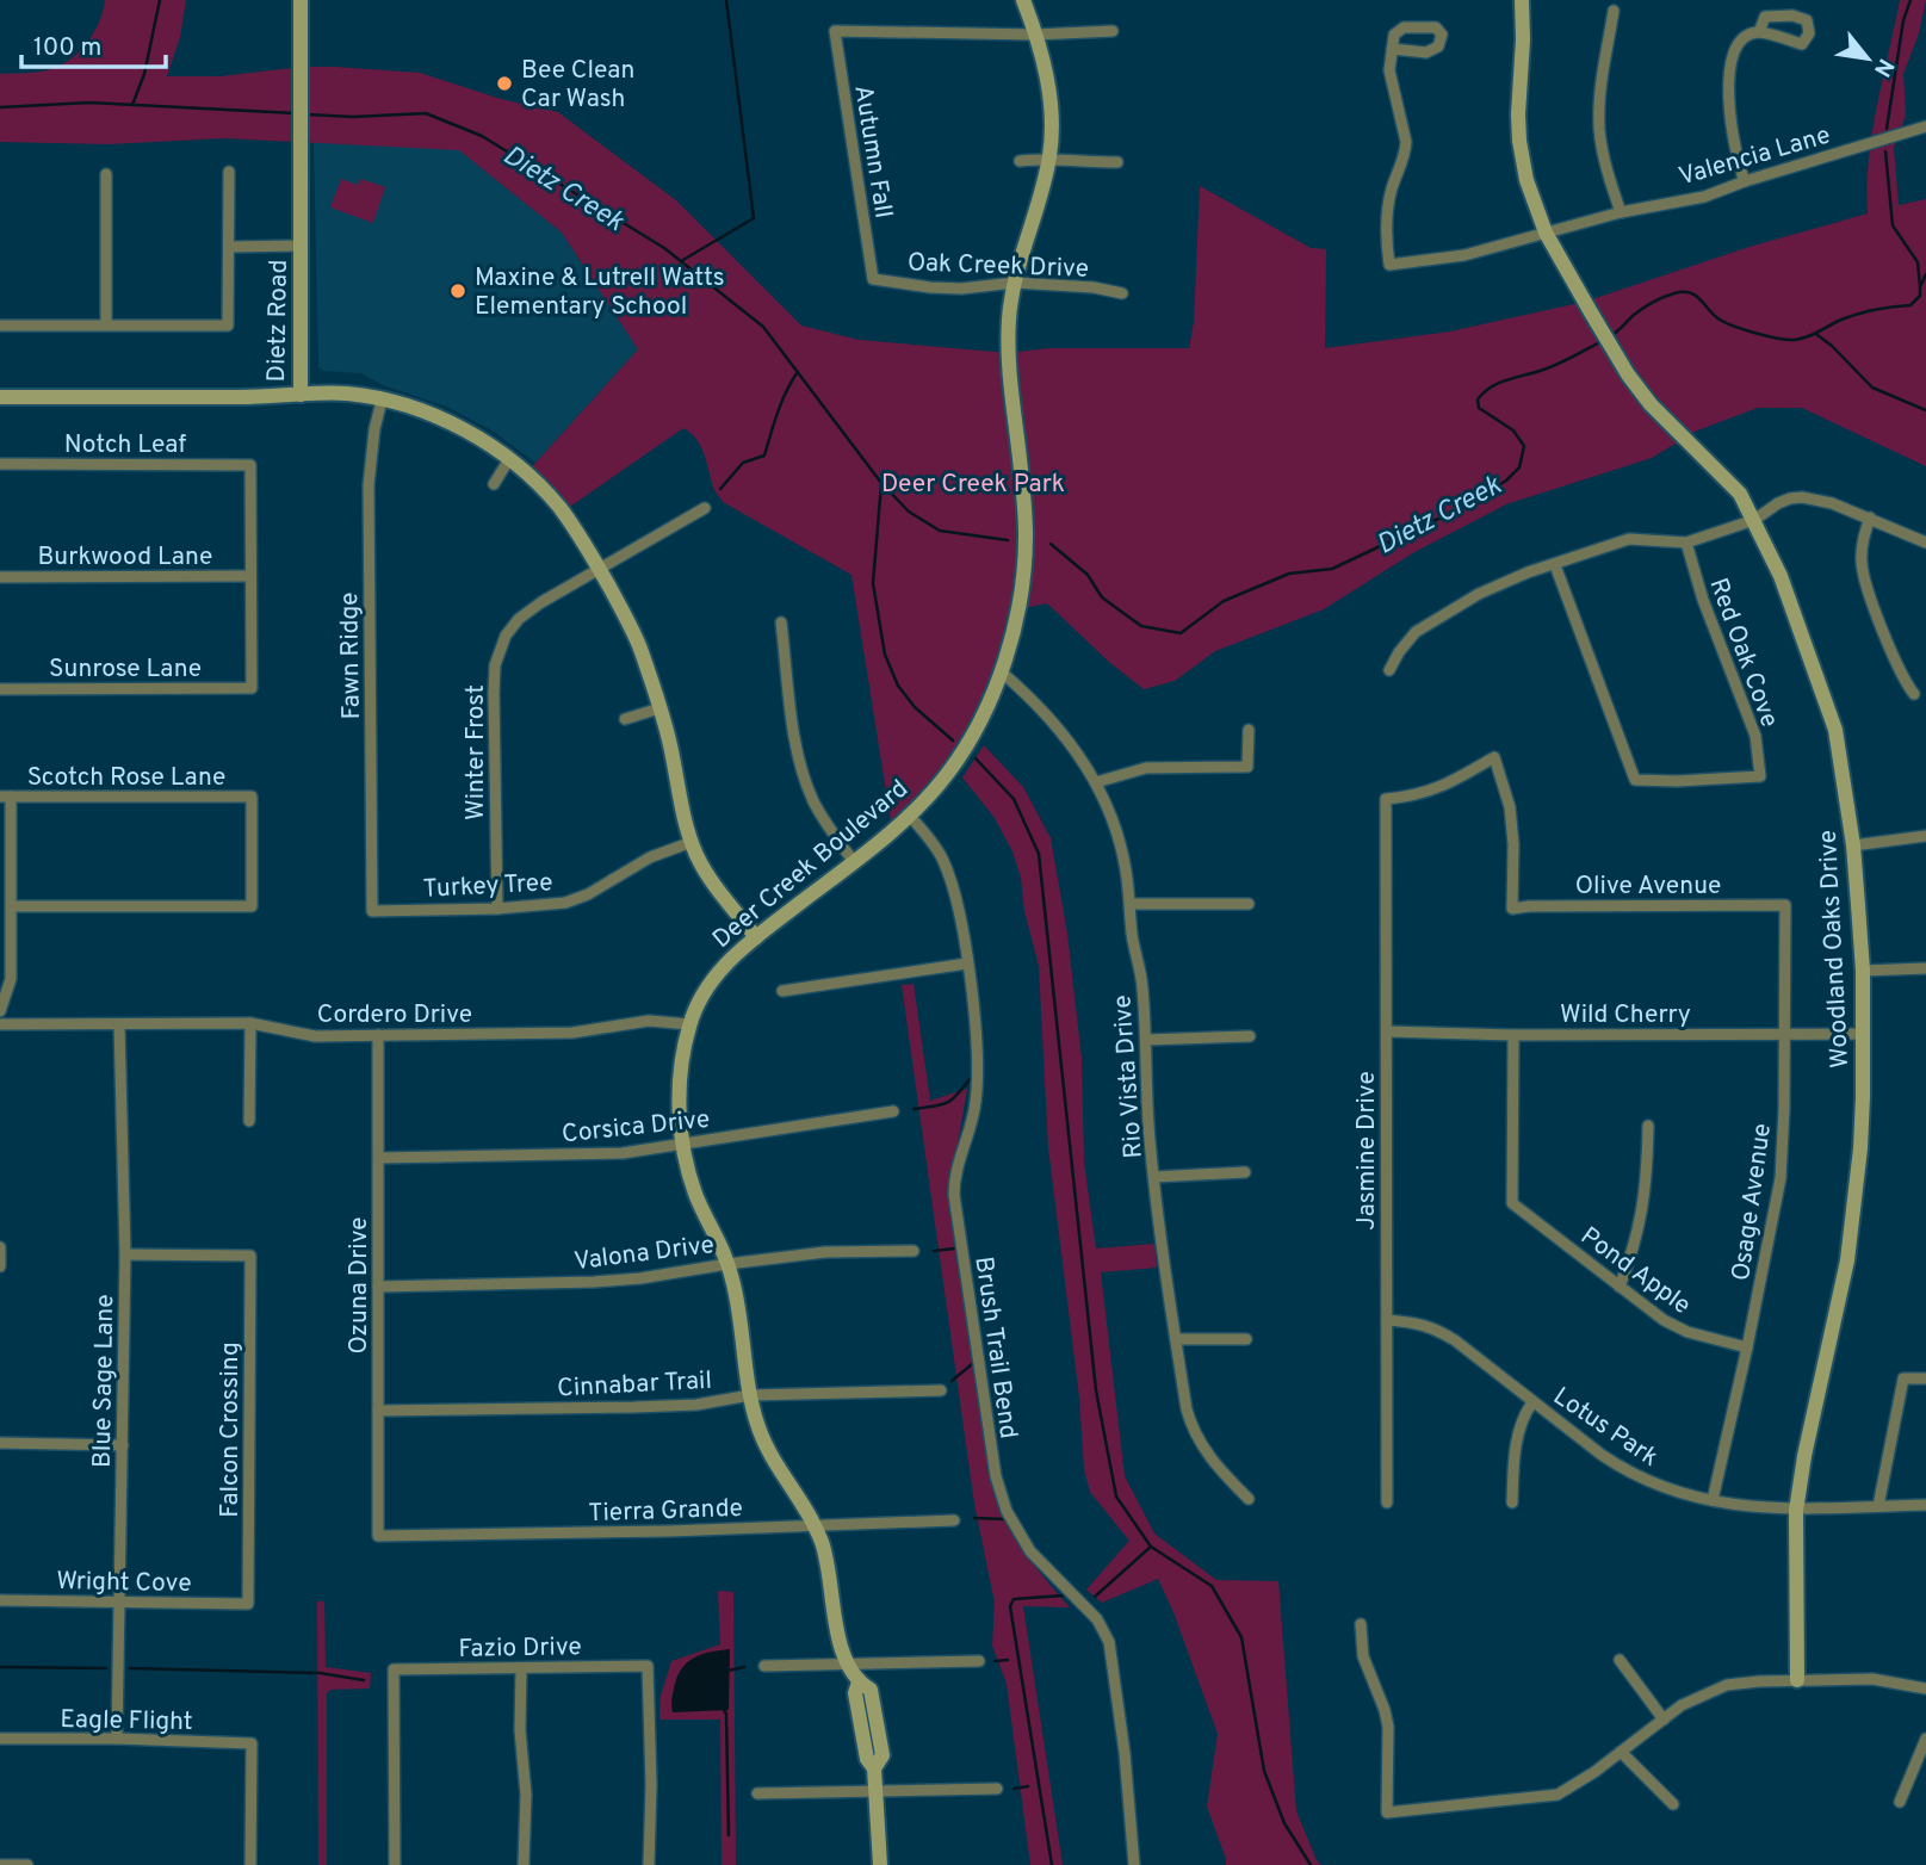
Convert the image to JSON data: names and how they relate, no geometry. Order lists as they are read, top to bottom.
{
  "streets": {
    "street": [
      "Autumn Fall",
      "Valencia Lane",
      "Oak Creek Drive",
      "Dietz Road",
      "Notch Leaf",
      "Burkwood Lane",
      "Red Oak Cove",
      "Fawn Ridge",
      "Sunrose Lane",
      "Winter Frost",
      "Scotch Rose Lane",
      "Deer Creek Boulevard",
      "Turkey Tree",
      "Olive Avenue",
      "Woodland Oaks Drive",
      "Cordero Drive",
      "Wild Cherry",
      "Rio Vista Drive",
      "Corsica Drive",
      "Jasmine Drive",
      "Osage Avenue",
      "Valona Drive",
      "Pond Apple",
      "Ozuna Drive",
      "Brush Trail Bend",
      "Blue Sage Lane",
      "Cinnabar Trail",
      "Lotus Park",
      "Falcon Crossing",
      "Tierra Grande",
      "Wright Cove",
      "Fazio Drive",
      "Eagle Flight"
    ]
  },
  "crossings": [
    ["Autumn Fall", "Oak Creek Drive"],
    ["Autumn Fall", "Deer Creek Boulevard"],
    ["Valencia Lane", "Woodland Oaks Drive"],
    ["Oak Creek Drive", "Deer Creek Boulevard"],
    ["Notch Leaf", "Burkwood Lane"],
    ["Notch Leaf", "Sunrose Lane"],
    ["Burkwood Lane", "Sunrose Lane"],
    ["Fawn Ridge", "Turkey Tree"],
    ["Winter Frost", "Turkey Tree"],
    ["Deer Creek Boulevard", "Cordero Drive"],
    ["Deer Creek Boulevard", "Rio Vista Drive"],
    ["Deer Creek Boulevard", "Corsica Drive"],
    ["Deer Creek Boulevard", "Valona Drive"],
    ["Deer Creek Boulevard", "Brush Trail Bend"],
    ["Deer Creek Boulevard", "Cinnabar Trail"],
    ["Deer Creek Boulevard", "Tierra Grande"],
    ["Olive Avenue", "Jasmine Drive"],
    ["Olive Avenue", "Osage Avenue"],
    ["Woodland Oaks Drive", "Wild Cherry"],
    ["Woodland Oaks Drive", "Lotus Park"],
    ["Cordero Drive", "Ozuna Drive"],
    ["Cordero Drive", "Blue Sage Lane"],
    ["Wild Cherry", "Jasmine Drive"],
    ["Wild Cherry", "Osage Avenue"],
    ["Wild Cherry", "Pond Apple"],
    ["Corsica Drive", "Ozuna Drive"],
    ["Jasmine Drive", "Lotus Park"],
    ["Osage Avenue", "Pond Apple"],
    ["Osage Avenue", "Lotus Park"],
    ["Valona Drive", "Ozuna Drive"],
    ["Ozuna Drive", "Cinnabar Trail"],
    ["Ozuna Drive", "Tierra Grande"],
    ["Blue Sage Lane", "Falcon Crossing"],
    ["Blue Sage Lane", "Wright Cove"],
    ["Blue Sage Lane", "Eagle Flight"],
    ["Falcon Crossing", "Wright Cove"]
  ],
  "water": ["Dietz Creek"],
  "parks": ["Deer Creek Park"],
  "places": ["Bee Clean Car Wash", "Maxine & Lutrell Watts Elementary School"],
  "scale_bar": "100 m",
  "north": "bottom right"
}
